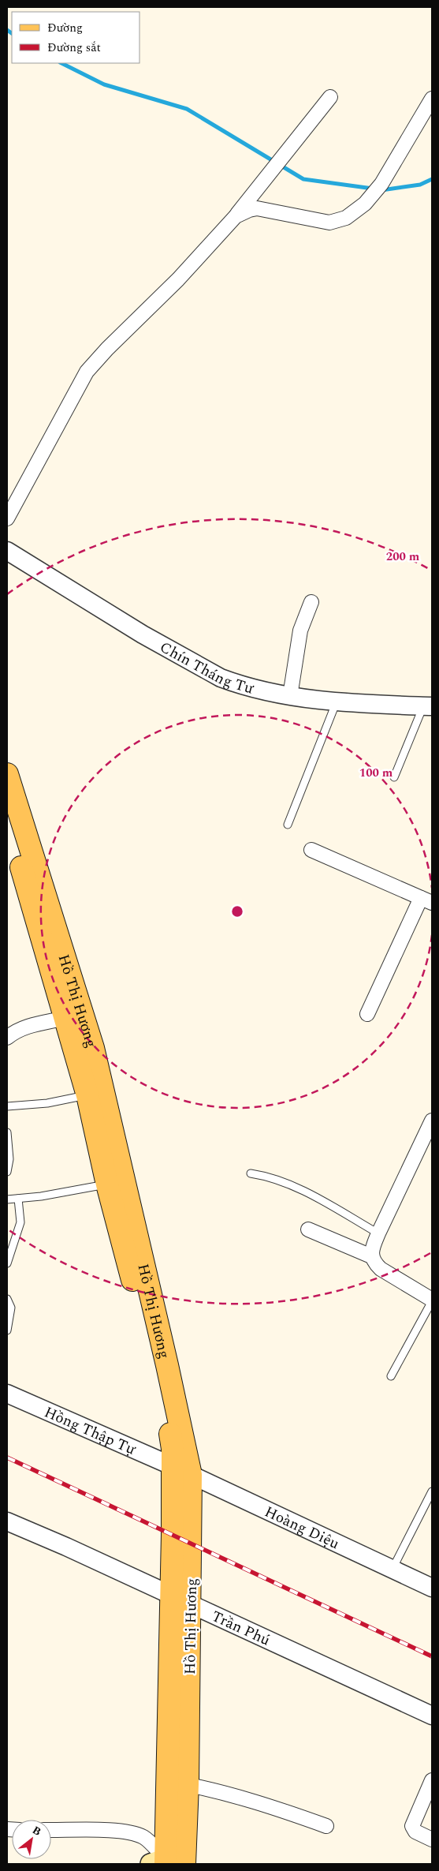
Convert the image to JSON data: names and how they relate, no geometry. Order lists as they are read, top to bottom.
{
  "streets": {
    "main road": ["Hồ Thị Hương"],
    "street": [
      "Chín Tháng Tư",
      "Hồng Thập Tự",
      "Hoàng Diệu",
      "Trần Phú"
    ]
  },
  "crossings": [
    ["Hồ Thị Hương", "Hồng Thập Tự"],
    ["Hồ Thị Hương", "Hoàng Diệu"],
    ["Hồ Thị Hương", "Trần Phú"],
    ["Hồng Thập Tự", "Hoàng Diệu"]
  ],
  "legend": ["Đường", "Đường sắt"],
  "north": "top right",
  "rings": ["200 m", "100 m"]
}
